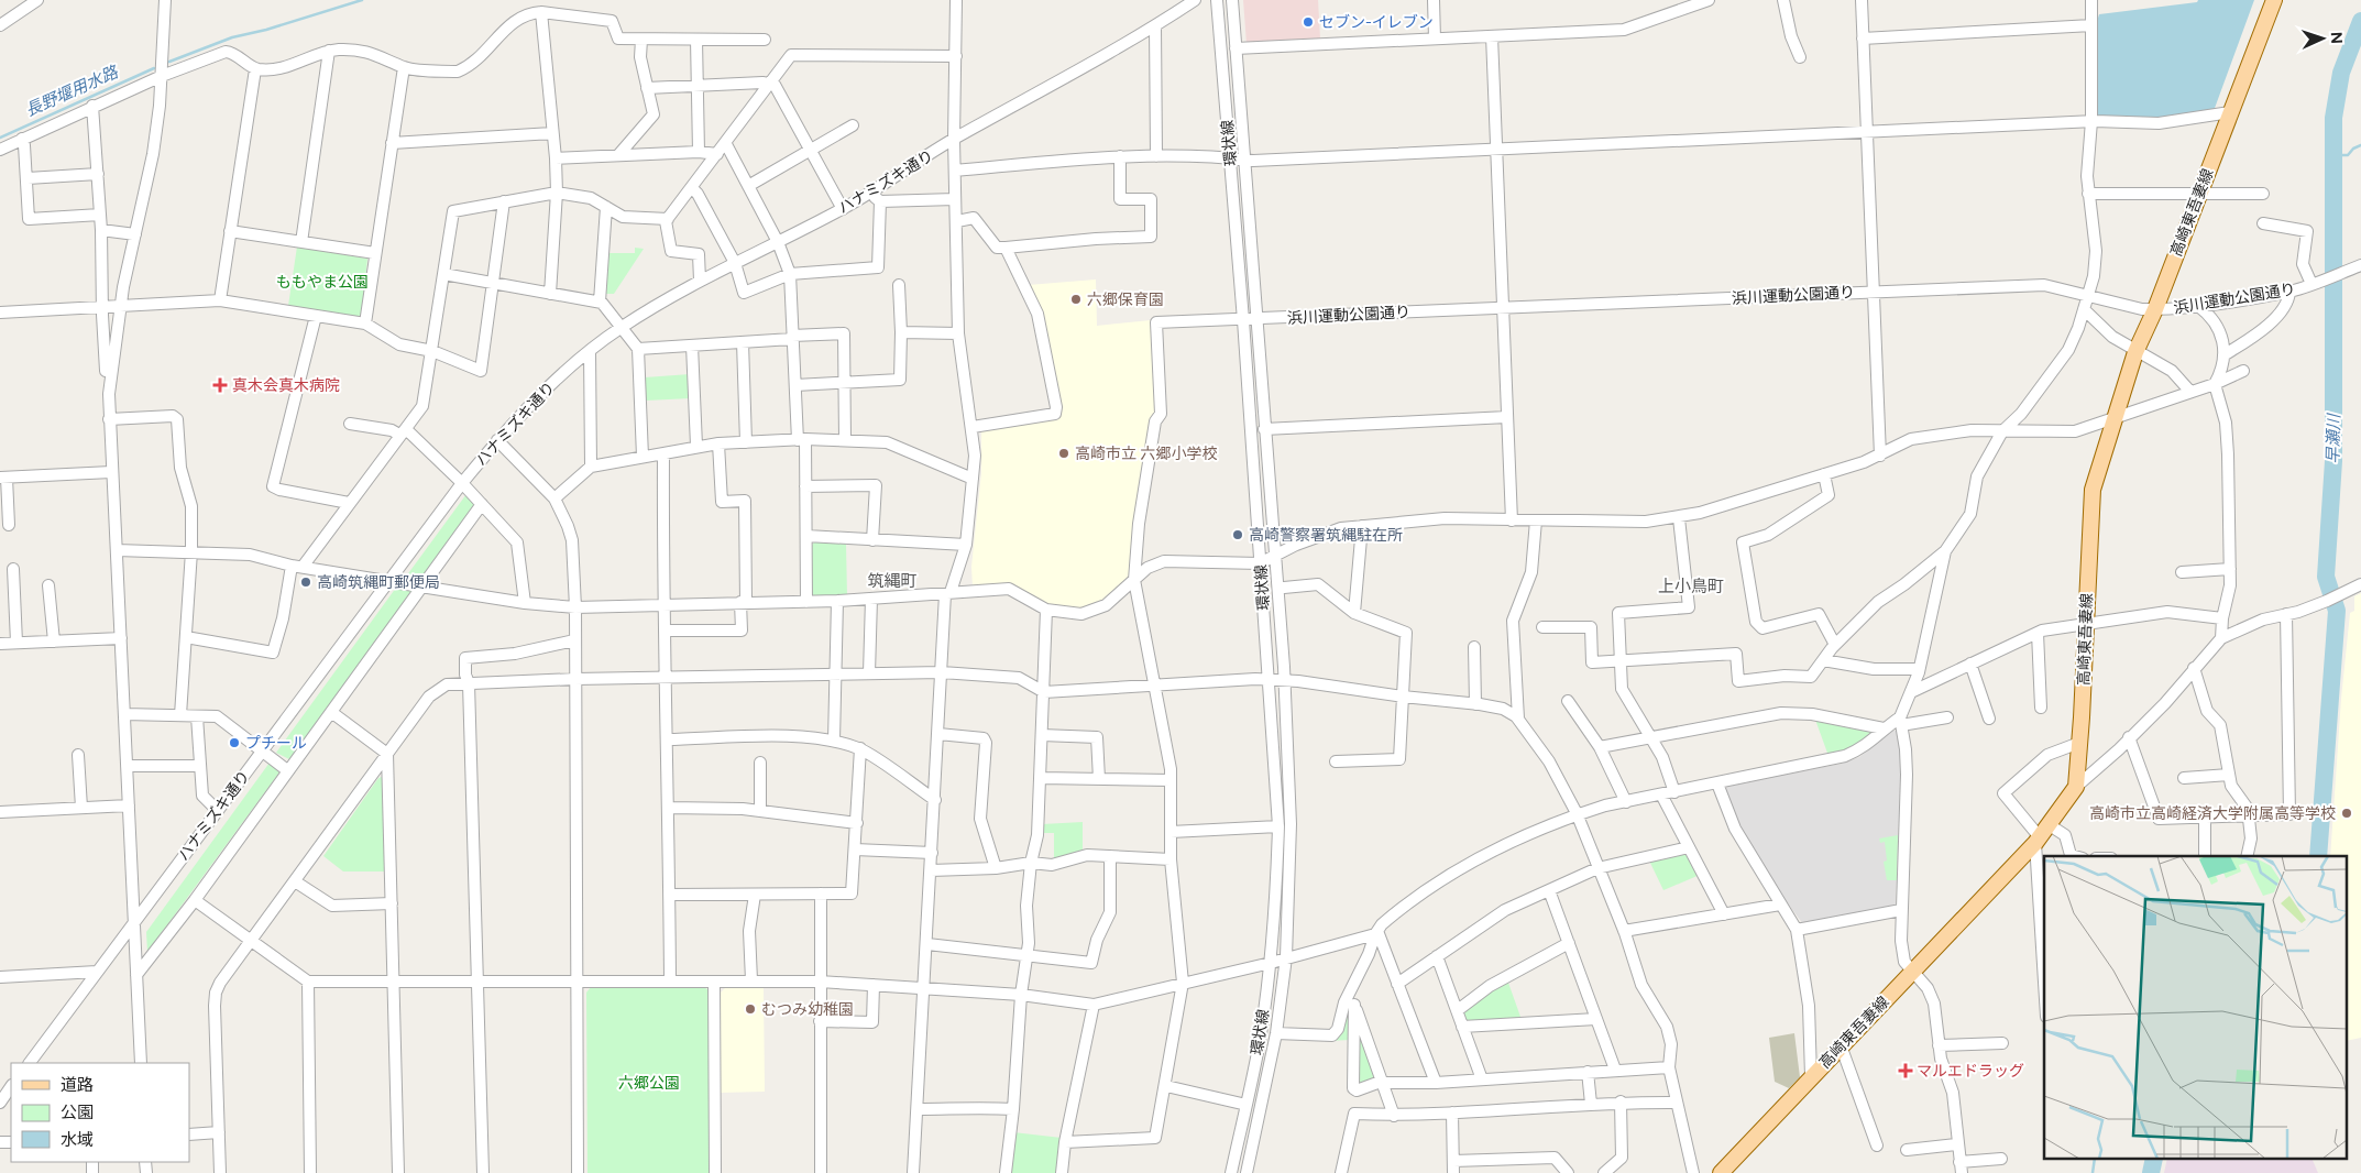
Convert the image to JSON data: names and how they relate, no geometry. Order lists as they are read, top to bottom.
{
  "streets": {
    "main road": ["高崎東吾妻線"],
    "street": ["環状線", "ハナミズキ通り", "浜川運動公園通り"]
  },
  "crossings": [
    ["環状線", "浜川運動公園通り"],
    ["高崎東吾妻線", "浜川運動公園通り"]
  ],
  "districts": ["筑縄町", "上小鳥町"],
  "water": ["長野堰用水路", "早瀬川"],
  "parks": ["ももやま公園", "六郷公園"],
  "places": {
    "other": [
      "セブン-イレブン",
      "六郷保育園",
      "高崎市立 六郷小学校",
      "高崎警察署筑縄駐在所",
      "高崎筑縄町郵便局",
      "プチール",
      "高崎市立高崎経済大学附属高等学校",
      "むつみ幼稚園"
    ],
    "health": ["真木会真木病院", "マルエドラッグ"]
  },
  "legend": ["道路", "公園", "水域"],
  "north": "right"
}
